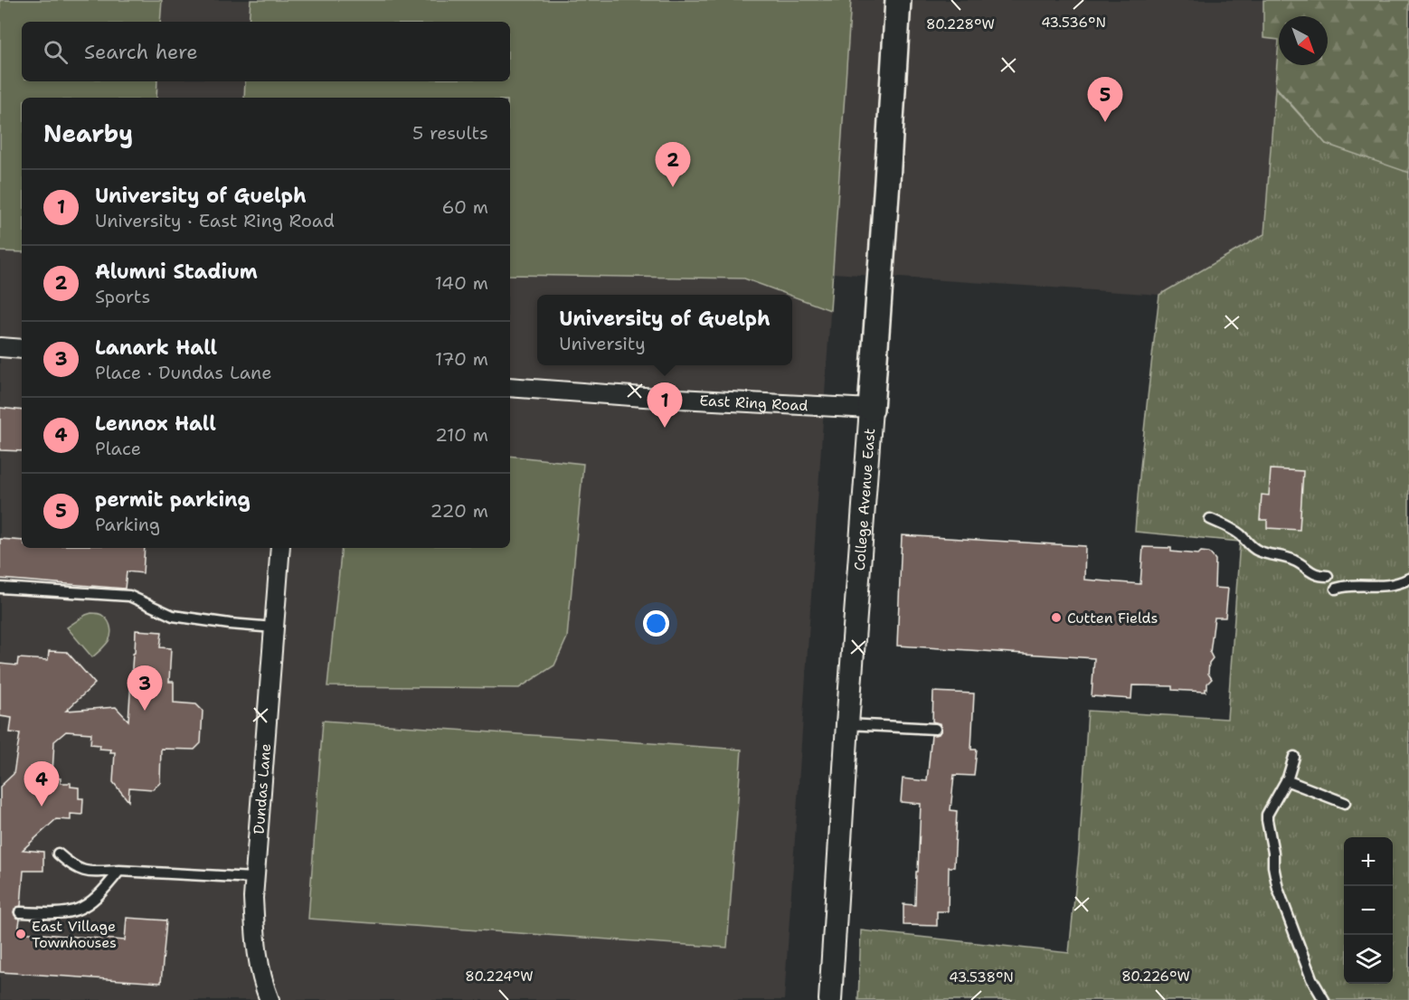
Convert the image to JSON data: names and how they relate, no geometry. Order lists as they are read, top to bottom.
{
  "streets": {
    "main road": ["College Avenue East"],
    "street": ["East Ring Road", "Dundas Lane"]
  },
  "crossings": [
    ["East Ring Road", "College Avenue East"]
  ],
  "places": ["Cutten Fields", "East Village Townhouses"],
  "north": "bottom right",
  "page": {
    "search": "Search here",
    "pins": [
      "5",
      "2",
      "1",
      "3",
      "4"
    ],
    "heading": ["Nearby", "5 results"],
    "list": [
      {
        "mark": "1",
        "name": "University of Guelph",
        "note": "University · East Ring Road",
        "value": "60 m"
      },
      {
        "mark": "2",
        "name": "Alumni Stadium",
        "note": "Sports",
        "value": "140 m"
      },
      {
        "mark": "3",
        "name": "Lanark Hall",
        "note": "Place · Dundas Lane",
        "value": "170 m"
      },
      {
        "mark": "4",
        "name": "Lennox Hall",
        "note": "Place",
        "value": "210 m"
      },
      {
        "mark": "5",
        "name": "permit parking",
        "note": "Parking",
        "value": "220 m"
      }
    ],
    "popup": ["University of Guelph", "University"],
    "map_buttons": ["+", "−"]
  },
  "coordinates": [
    "43.536°N",
    "80.228°W",
    "80.224°W",
    "80.226°W",
    "43.538°N"
  ]
}
